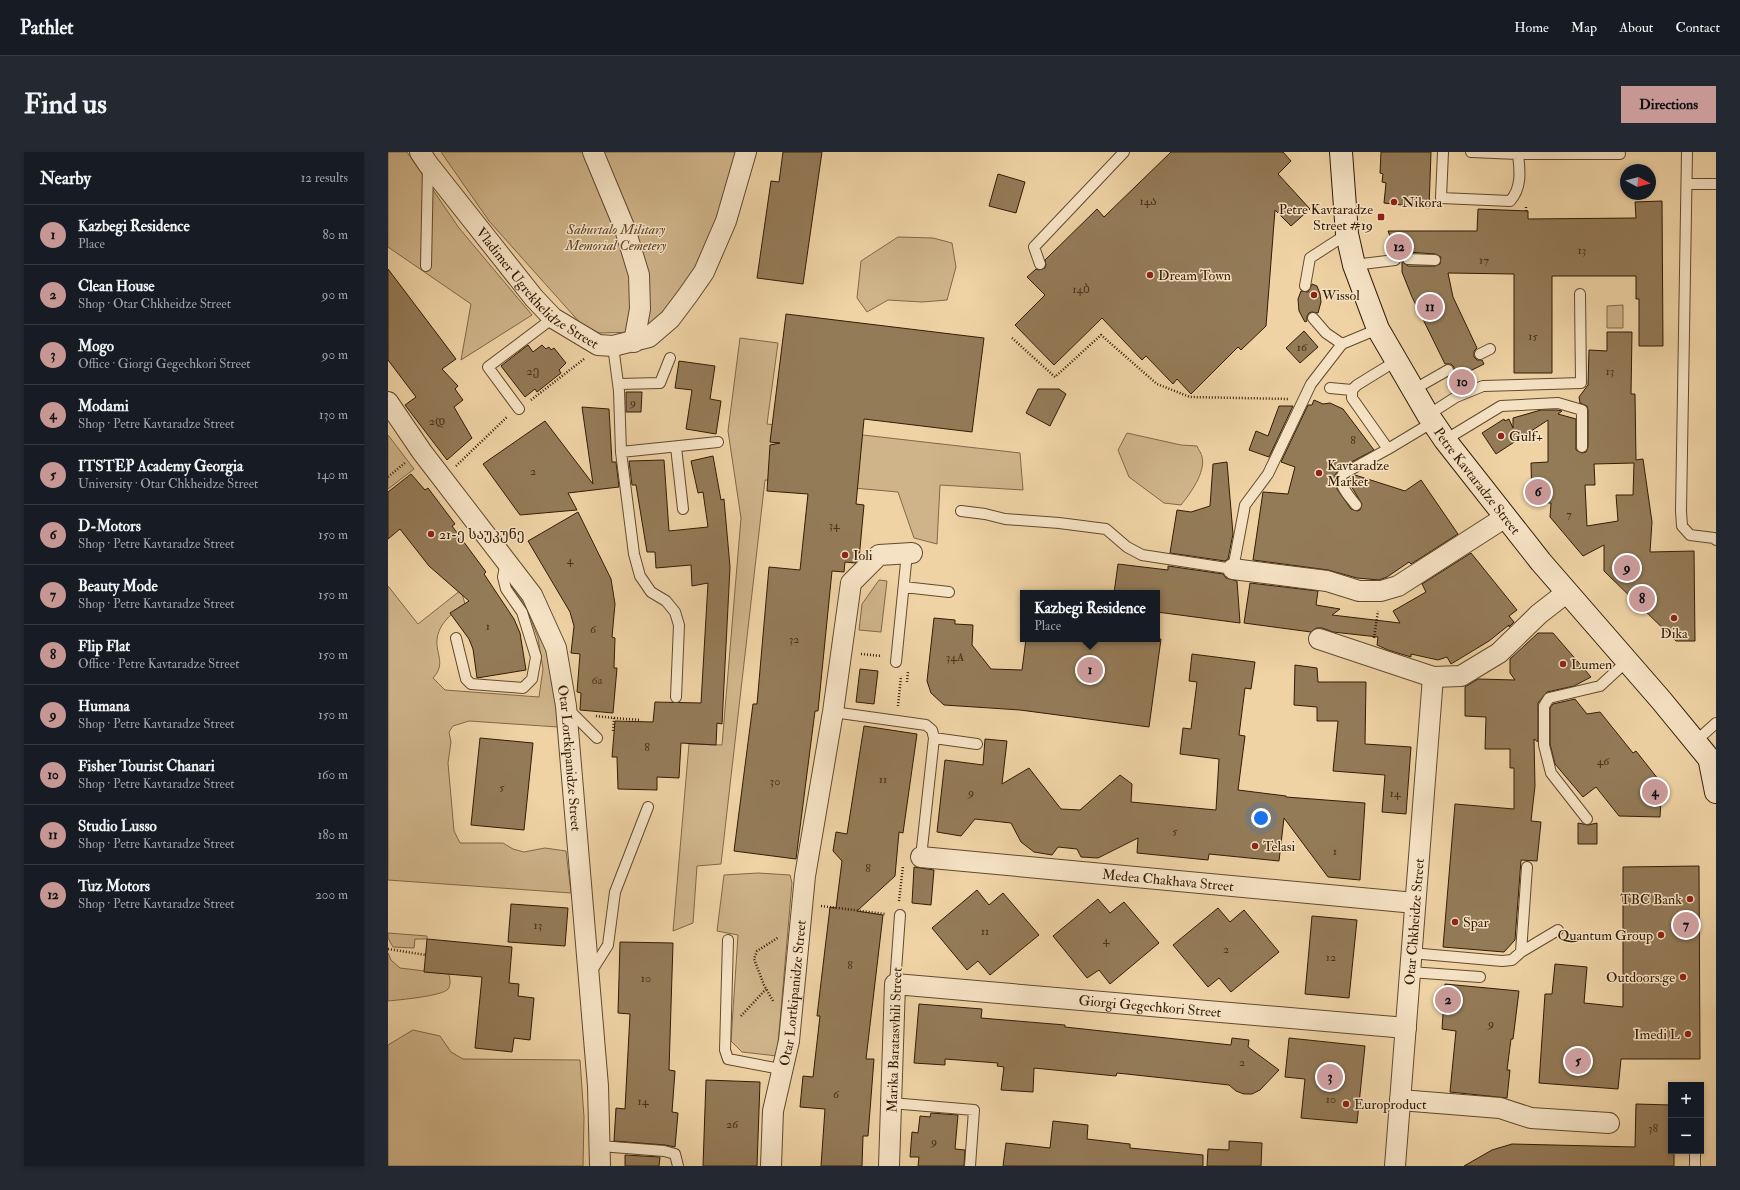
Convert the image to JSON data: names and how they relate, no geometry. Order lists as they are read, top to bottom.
{
  "streets": {
    "main road": ["Petre Kavtaradze Street"],
    "street": [
      "Vladimer Ugrekhelidze Street",
      "Otar Lortkipanidze Street",
      "Medea Chakhava Street",
      "Otar Chkheidze Street",
      "Giorgi Gegechkori Street",
      "Marika Baratasvhili Street"
    ]
  },
  "crossings": [
    ["Medea Chakhava Street", "Otar Chkheidze Street"],
    ["Otar Chkheidze Street", "Giorgi Gegechkori Street"],
    ["Giorgi Gegechkori Street", "Marika Baratasvhili Street"]
  ],
  "parks": ["Saburtalo Military Memorial Cemetery"],
  "places": {
    "other": [
      "Nikora",
      "Dream Town",
      "Wissol",
      "Gulf+",
      "Kavtaradze Market",
      "21-ე საუკუნე",
      "Ioli",
      "Dika",
      "Lumen",
      "Telasi",
      "TBC Bank",
      "Spar",
      "Quantum Group",
      "Outdoors.ge",
      "Imedi L",
      "Europroduct"
    ],
    "transit": ["Petre Kavtaradze Street #19"]
  },
  "house_numbers": [
    "14ა",
    "13",
    "17",
    "14ბ",
    "15",
    "16",
    "2ე",
    "13",
    "9",
    "2დ",
    "8",
    "2",
    "7",
    "34",
    "4",
    "1",
    "6",
    "32",
    "34A",
    "6a",
    "8",
    "46",
    "11",
    "30",
    "5",
    "9",
    "14",
    "5",
    "1",
    "8",
    "13",
    "11",
    "4",
    "2",
    "12",
    "8",
    "10",
    "9",
    "2",
    "6",
    "10",
    "14",
    "26",
    "38",
    "9"
  ],
  "north": "right",
  "page": {
    "header": "Pathlet",
    "nav": [
      "Home",
      "Map",
      "About",
      "Contact"
    ],
    "buttons": "Directions",
    "title": "Find us",
    "heading": ["Nearby", "12 results"],
    "list": [
      {
        "mark": "1",
        "name": "Kazbegi Residence",
        "note": "Place",
        "value": "80 m"
      },
      {
        "mark": "2",
        "name": "Clean House",
        "note": "Shop · Otar Chkheidze Street",
        "value": "90 m"
      },
      {
        "mark": "3",
        "name": "Mogo",
        "note": "Office · Giorgi Gegechkori Street",
        "value": "90 m"
      },
      {
        "mark": "4",
        "name": "Modami",
        "note": "Shop · Petre Kavtaradze Street",
        "value": "130 m"
      },
      {
        "mark": "5",
        "name": "ITSTEP Academy Georgia",
        "note": "University · Otar Chkheidze Street",
        "value": "140 m"
      },
      {
        "mark": "6",
        "name": "D-Motors",
        "note": "Shop · Petre Kavtaradze Street",
        "value": "150 m"
      },
      {
        "mark": "7",
        "name": "Beauty Mode",
        "note": "Shop · Petre Kavtaradze Street",
        "value": "150 m"
      },
      {
        "mark": "8",
        "name": "Flip Flat",
        "note": "Office · Petre Kavtaradze Street",
        "value": "150 m"
      },
      {
        "mark": "9",
        "name": "Humana",
        "note": "Shop · Petre Kavtaradze Street",
        "value": "150 m"
      },
      {
        "mark": "10",
        "name": "Fisher Tourist Chanari",
        "note": "Shop · Petre Kavtaradze Street",
        "value": "160 m"
      },
      {
        "mark": "11",
        "name": "Studio Lusso",
        "note": "Shop · Petre Kavtaradze Street",
        "value": "180 m"
      },
      {
        "mark": "12",
        "name": "Tuz Motors",
        "note": "Shop · Petre Kavtaradze Street",
        "value": "200 m"
      }
    ],
    "pins": [
      "12",
      "11",
      "10",
      "6",
      "9",
      "8",
      "1",
      "4",
      "7",
      "2",
      "5",
      "3"
    ],
    "popup": ["Kazbegi Residence", "Place"],
    "map_buttons": ["+", "−"]
  }
}
